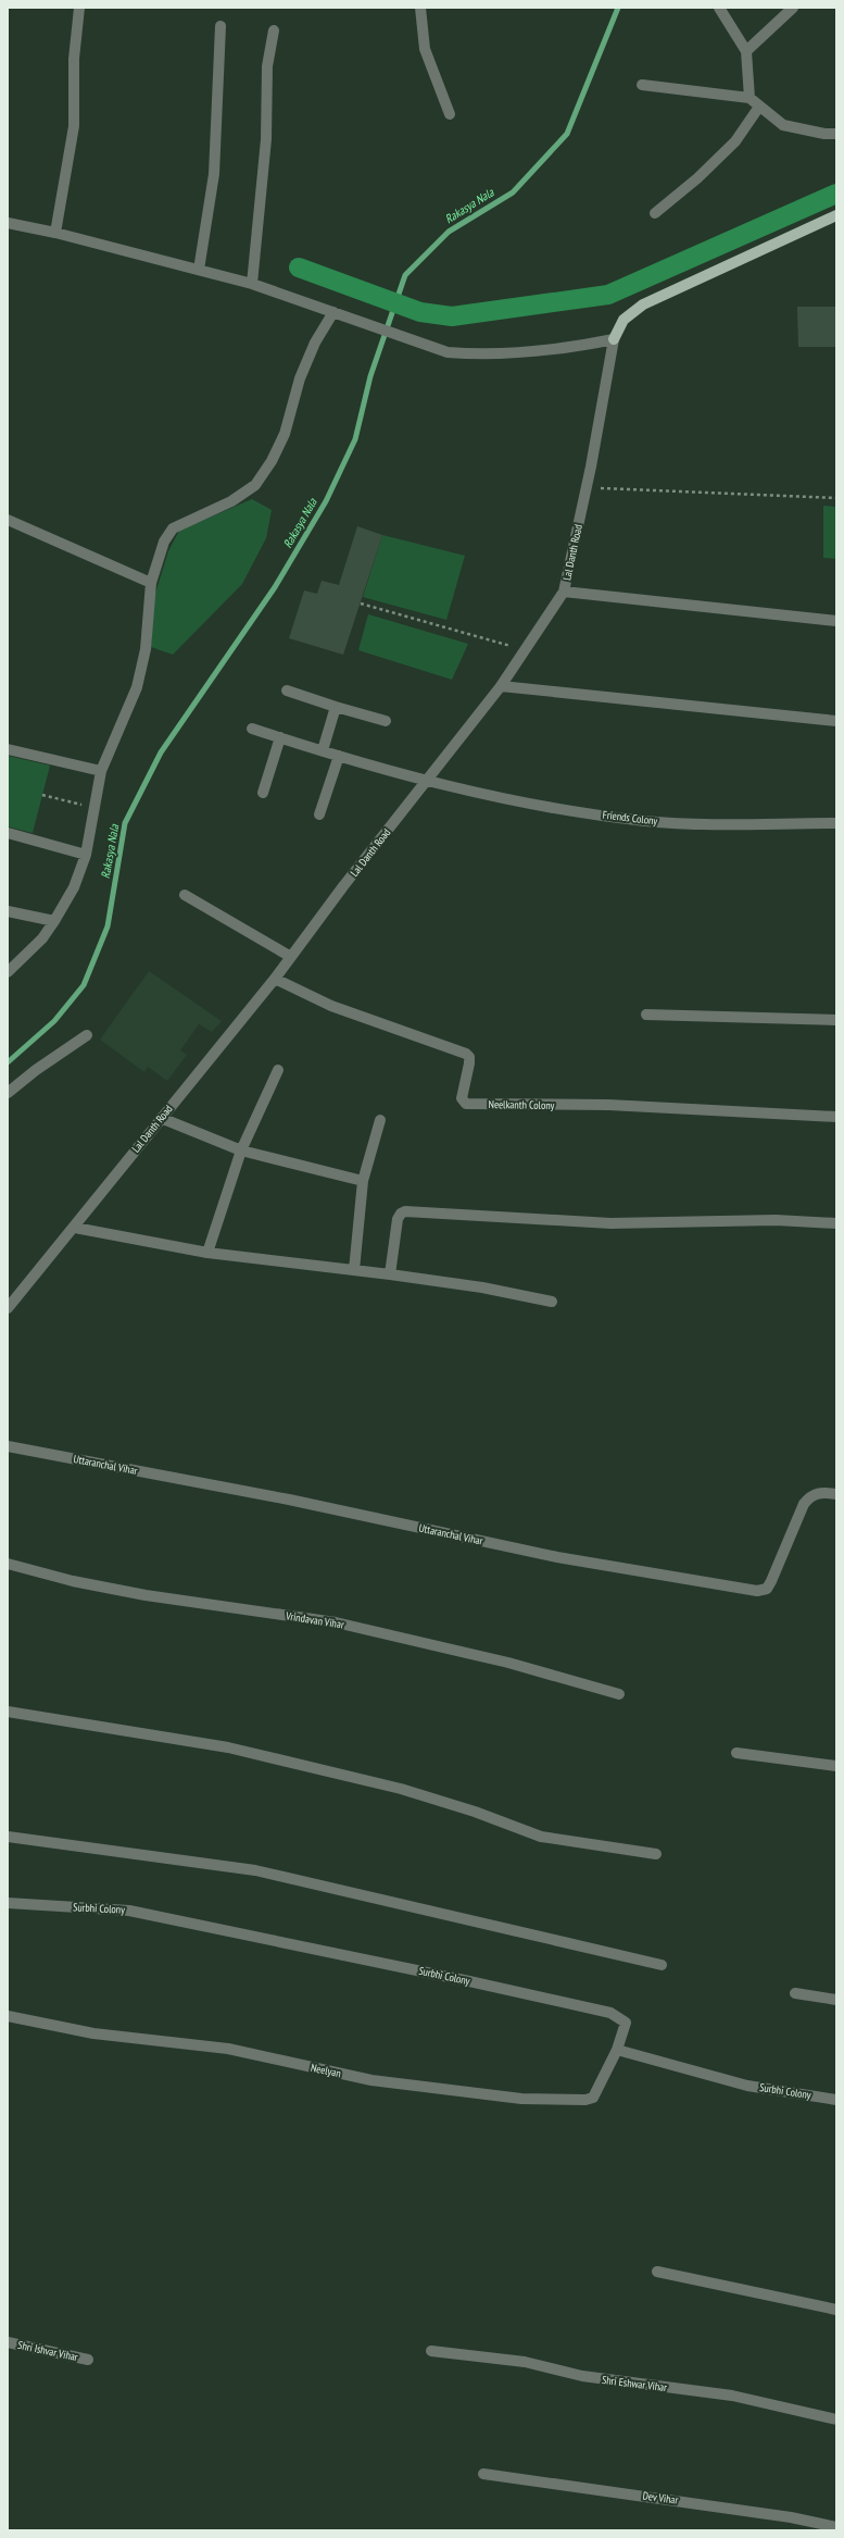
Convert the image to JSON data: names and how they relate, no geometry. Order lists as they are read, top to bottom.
{
  "streets": {
    "street": [
      "Lal Danth Road",
      "Friends Colony",
      "Neelkanth Colony",
      "Uttaranchal Vihar",
      "Vrindavan Vihar",
      "Surbhi Colony",
      "Neelyan",
      "Shri Ishvar Vihar",
      "Shri Eshwar Vihar",
      "Dev Vihar"
    ]
  },
  "crossings": [
    ["Lal Danth Road", "Friends Colony"],
    ["Lal Danth Road", "Neelkanth Colony"],
    ["Surbhi Colony", "Neelyan"]
  ],
  "water": ["Rakasya Nala"]
}
